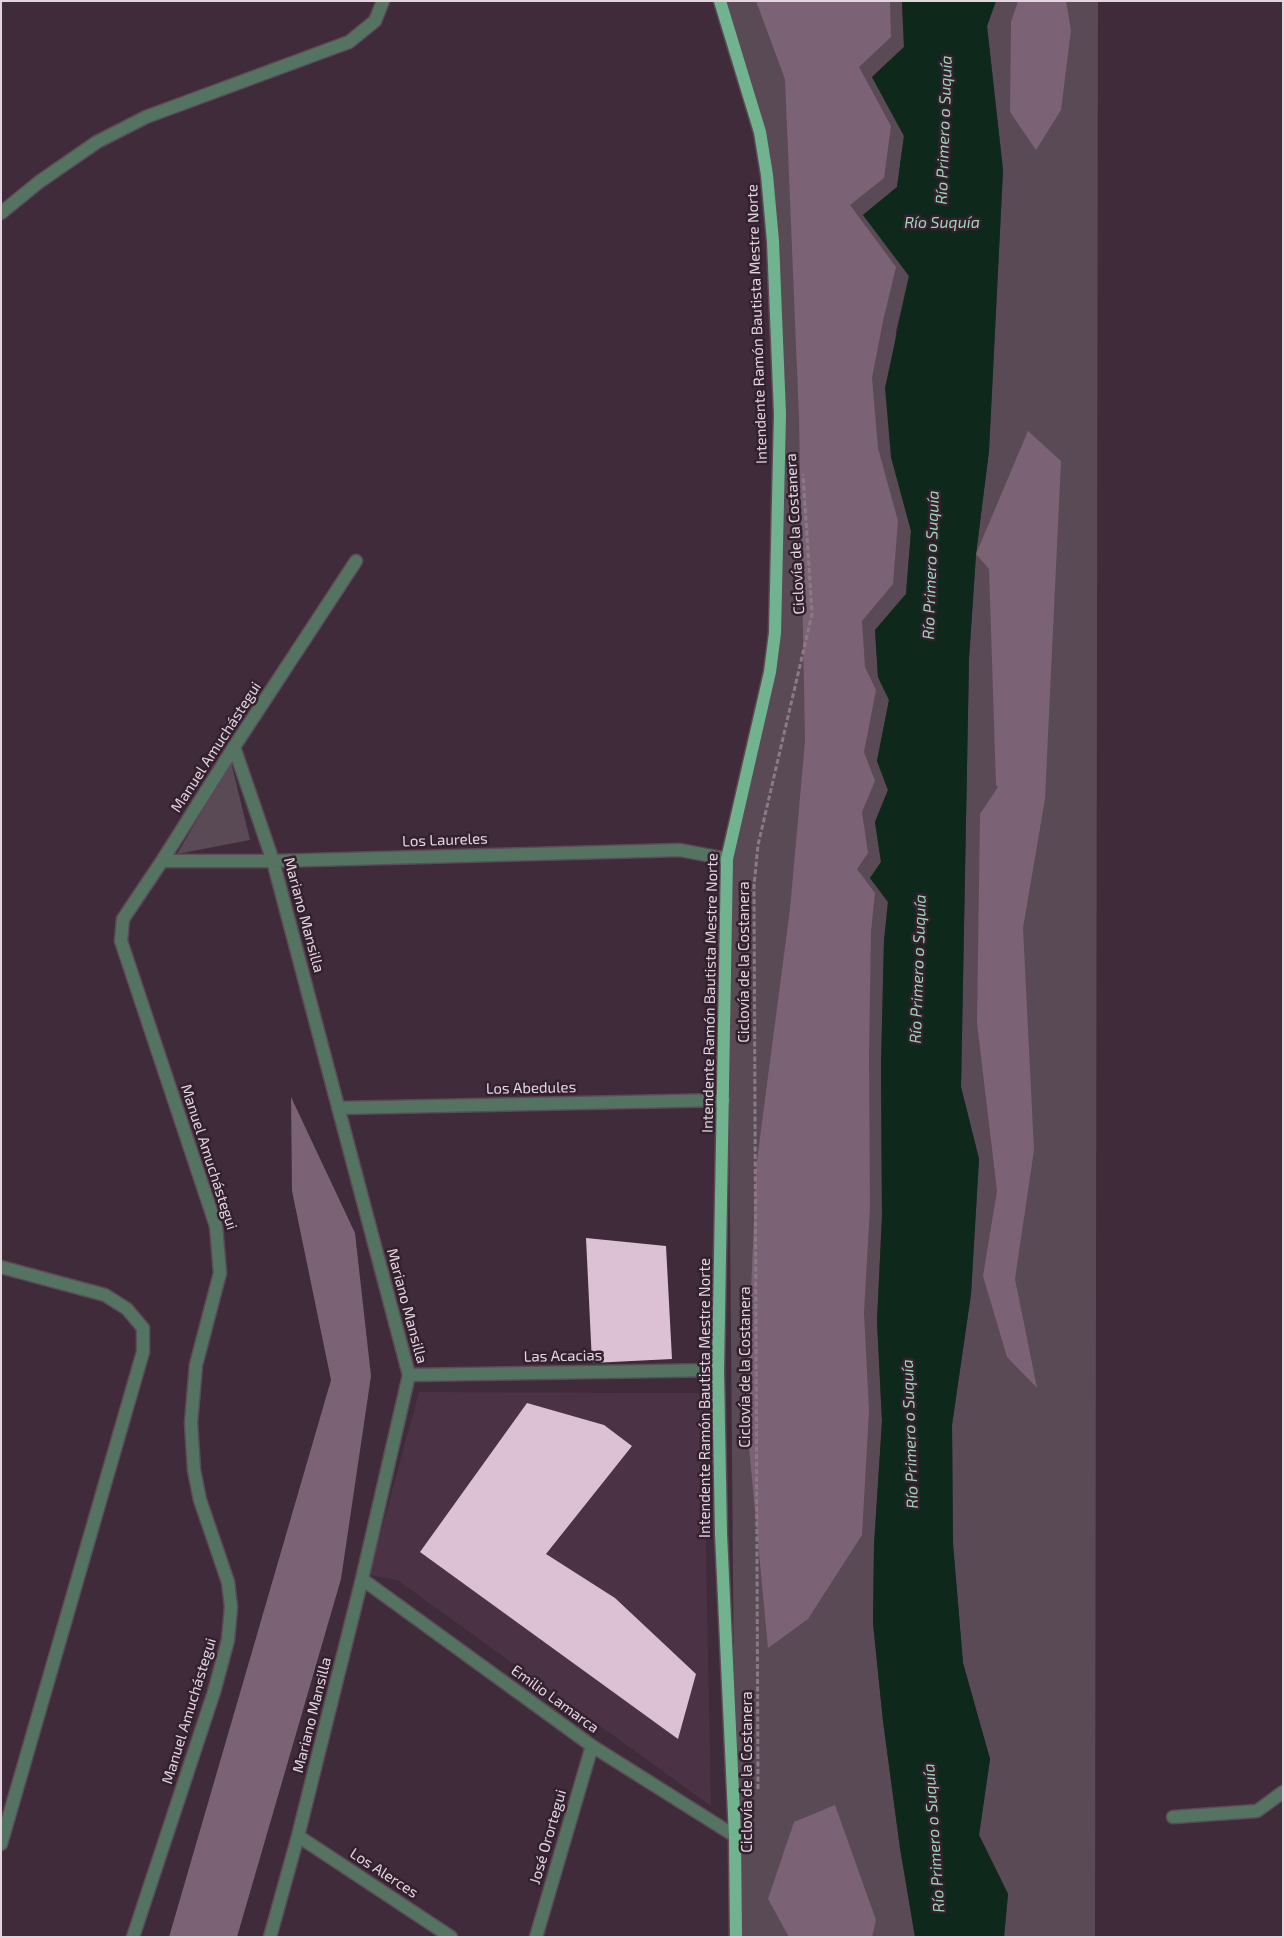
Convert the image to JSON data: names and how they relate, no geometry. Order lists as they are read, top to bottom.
{
  "streets": {
    "main road": ["Intendente Ramón Bautista Mestre Norte"],
    "street": [
      "Manuel Amuchástegui",
      "Los Laureles",
      "Mariano Mansilla",
      "Los Abedules",
      "Las Acacias",
      "Emilio Lamarca",
      "José Orortegui",
      "Los Alerces"
    ],
    "path": ["Ciclovía de la Costanera"]
  },
  "crossings": [
    ["Intendente Ramón Bautista Mestre Norte", "Los Laureles"],
    ["Intendente Ramón Bautista Mestre Norte", "Los Abedules"],
    ["Intendente Ramón Bautista Mestre Norte", "Las Acacias"],
    ["Intendente Ramón Bautista Mestre Norte", "Emilio Lamarca"],
    ["Manuel Amuchástegui", "Los Laureles"],
    ["Manuel Amuchástegui", "Mariano Mansilla"],
    ["Los Laureles", "Mariano Mansilla"],
    ["Mariano Mansilla", "Los Abedules"],
    ["Mariano Mansilla", "Las Acacias"],
    ["Mariano Mansilla", "Emilio Lamarca"],
    ["Mariano Mansilla", "Los Alerces"],
    ["Emilio Lamarca", "José Orortegui"]
  ],
  "water": ["Río Primero o Suquía", "Río Suquía"]
}
